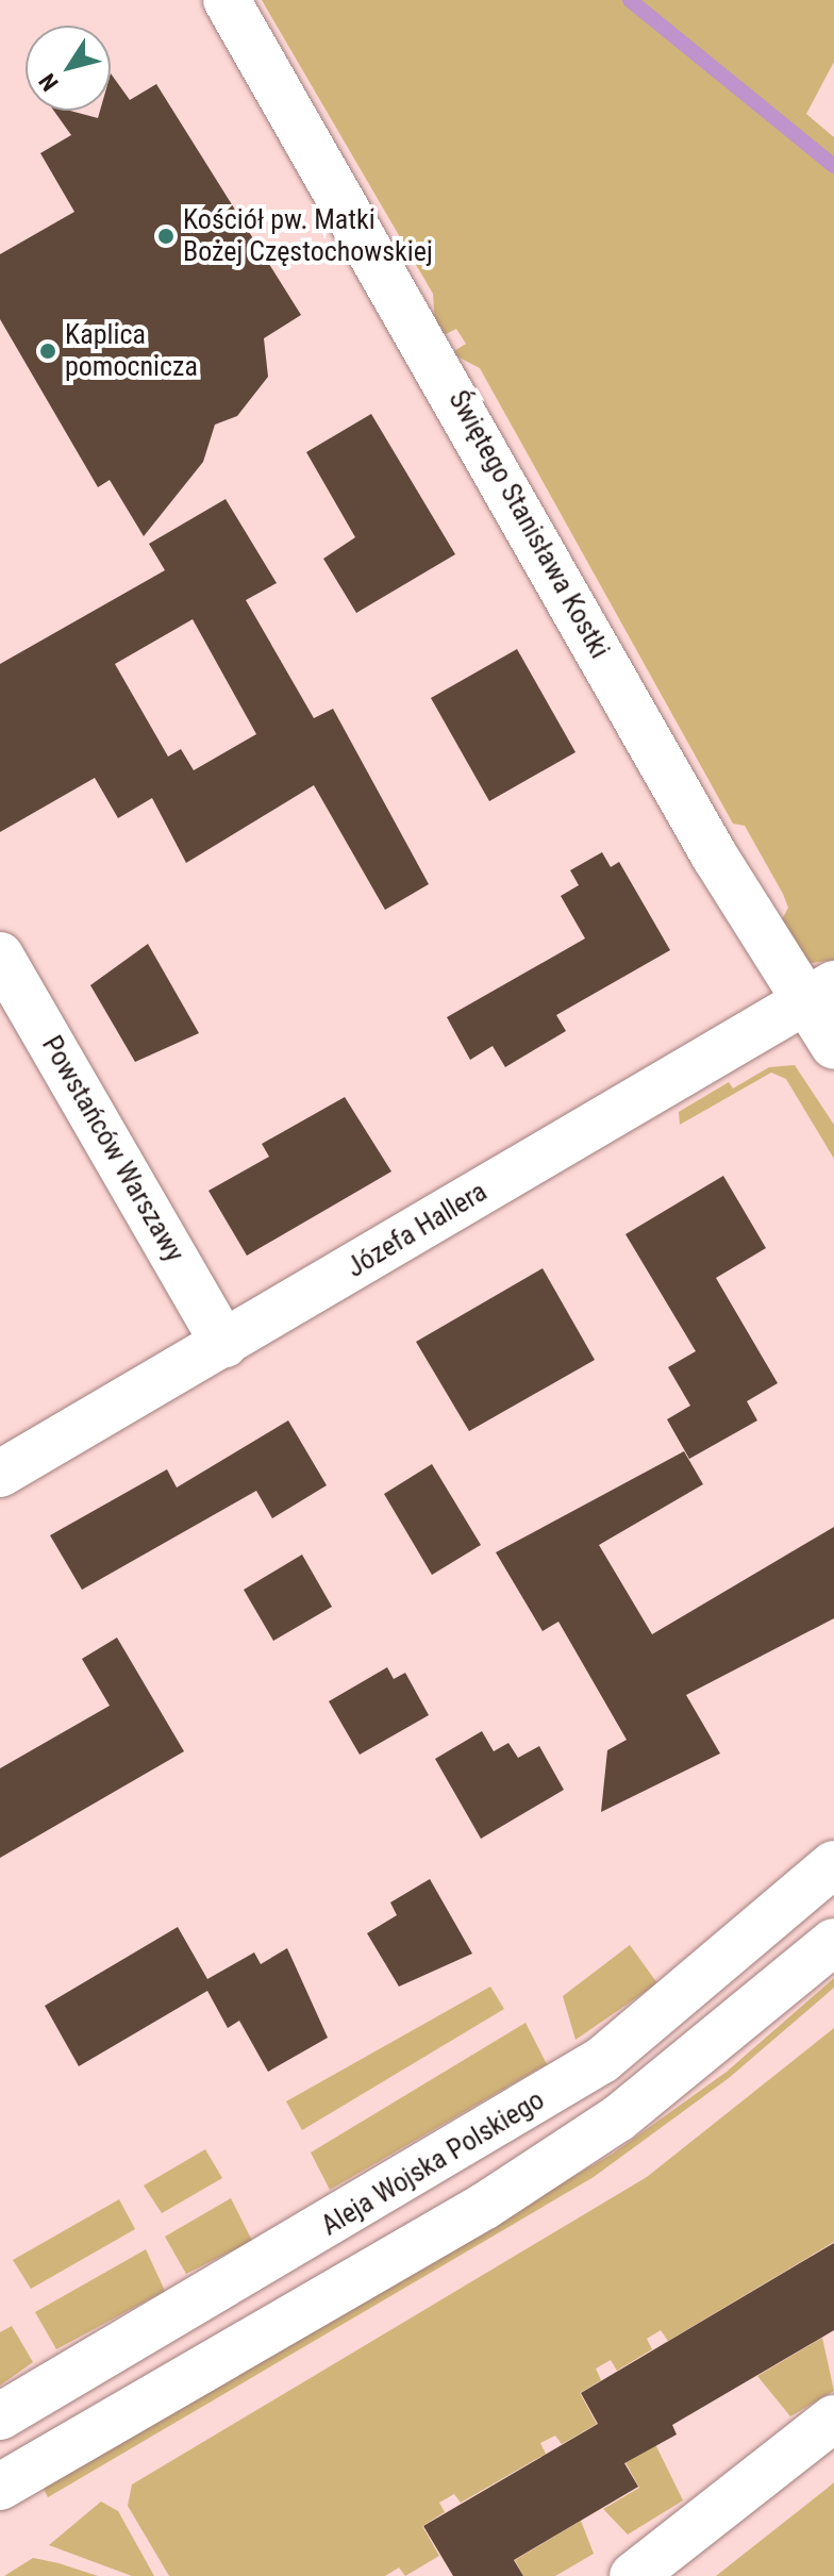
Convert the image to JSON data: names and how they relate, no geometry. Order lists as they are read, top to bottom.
{
  "streets": {
    "street": [
      "Świętego Stanisława Kostki",
      "Powstańców Warszawy",
      "Józefa Hallera",
      "Aleja Wojska Polskiego"
    ]
  },
  "crossings": [
    ["Świętego Stanisława Kostki", "Józefa Hallera"],
    ["Powstańców Warszawy", "Józefa Hallera"]
  ],
  "places": ["Kościół pw. Matki Bożej Częstochowskiej", "Kaplica pomocnicza"],
  "north": "bottom left"
}
